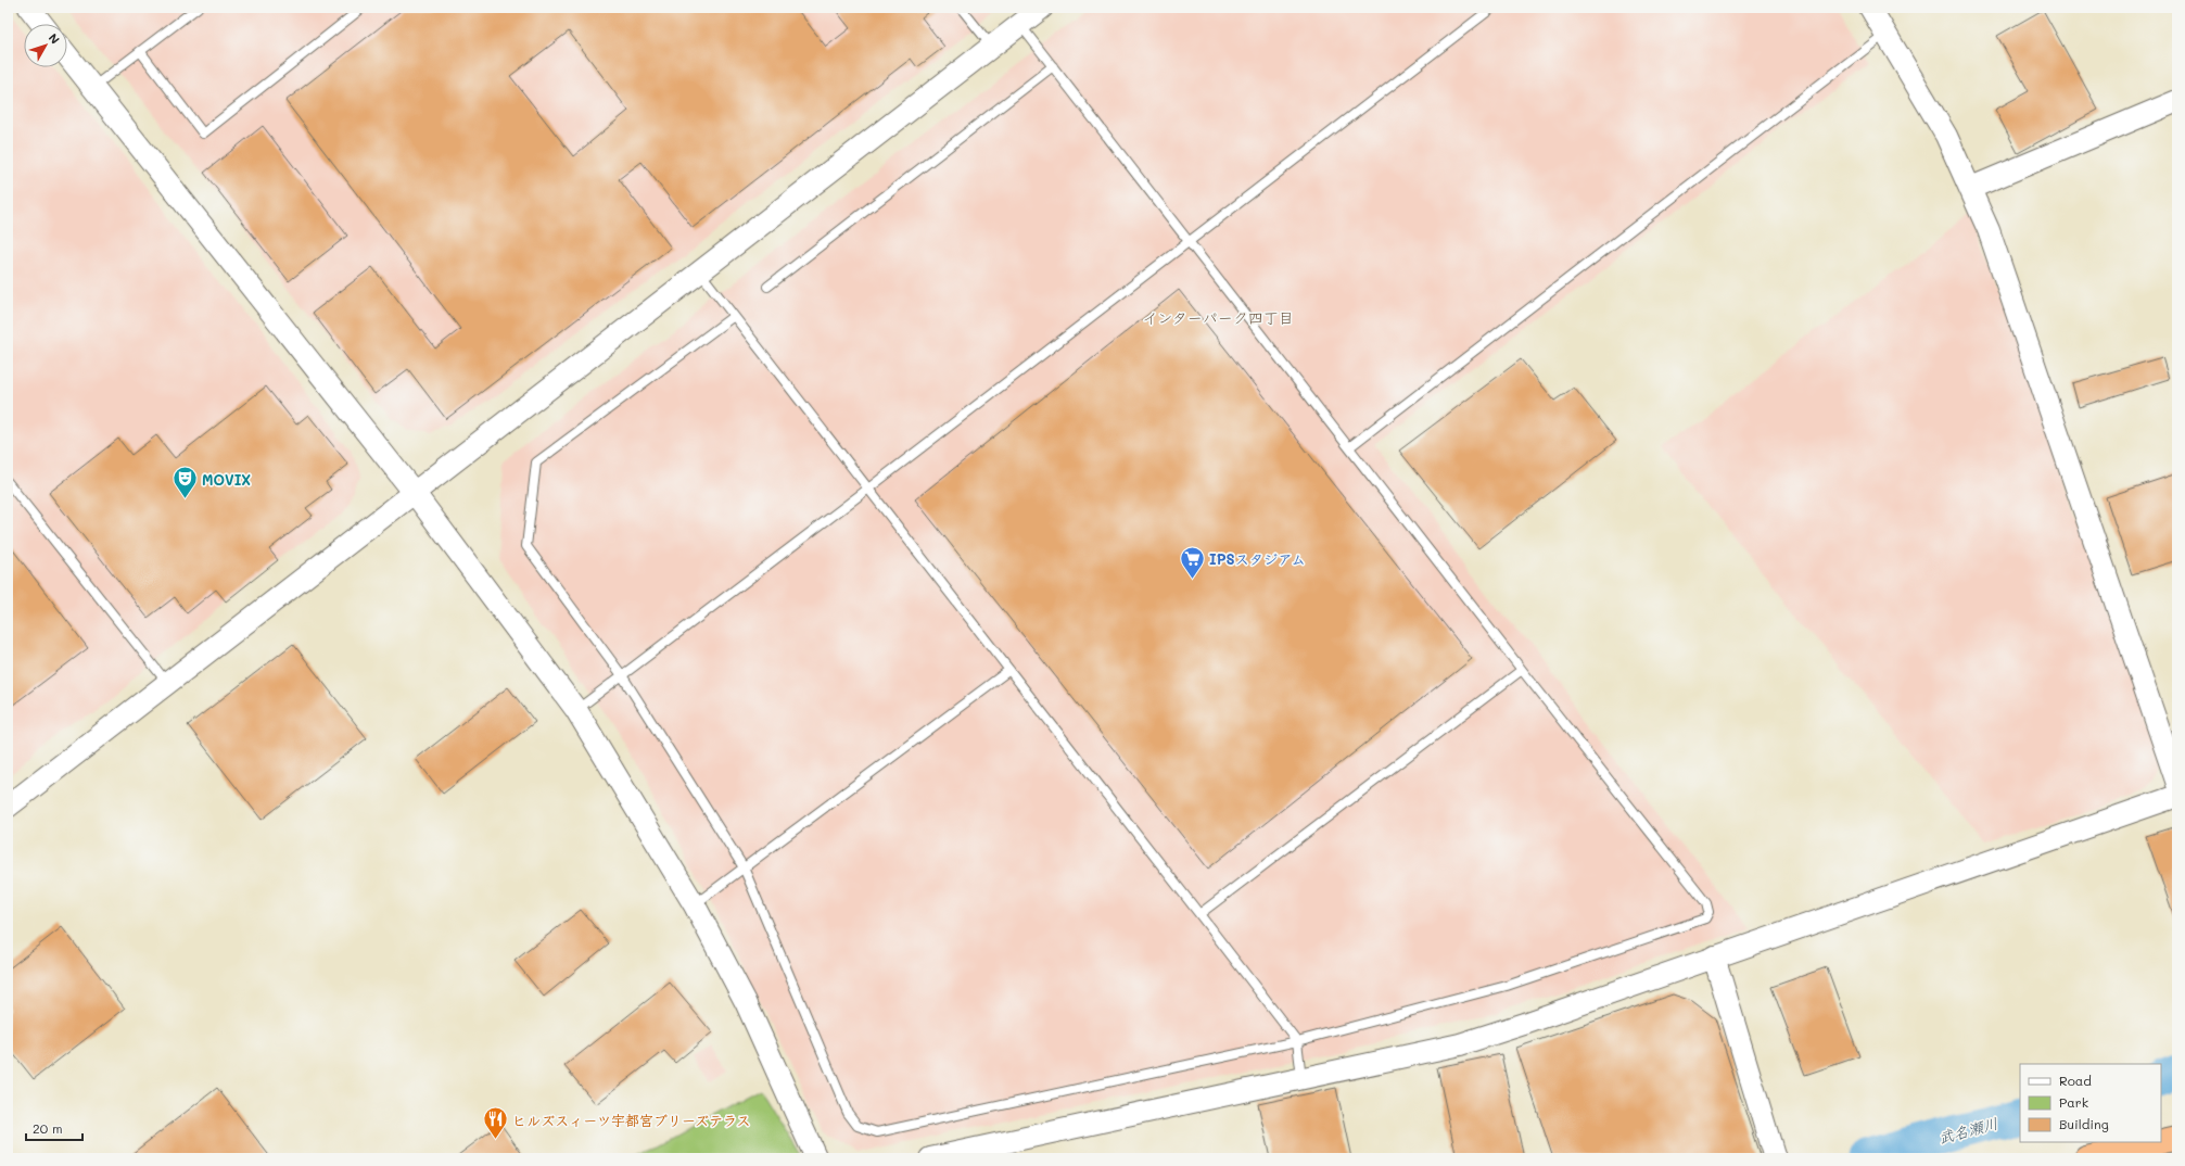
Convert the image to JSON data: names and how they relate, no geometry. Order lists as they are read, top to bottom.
{
  "districts": ["インターパーク四丁目"],
  "water": ["武名瀬川"],
  "places": {
    "theatre": ["MOVIX"],
    "supermarket": ["IPSスタジアム"],
    "restaurant": ["ヒルズスィーツ宇都宮ブリーズテラス"]
  },
  "legend": ["Road", "Park", "Building"],
  "scale_bar": "20 m",
  "north": "top right"
}
